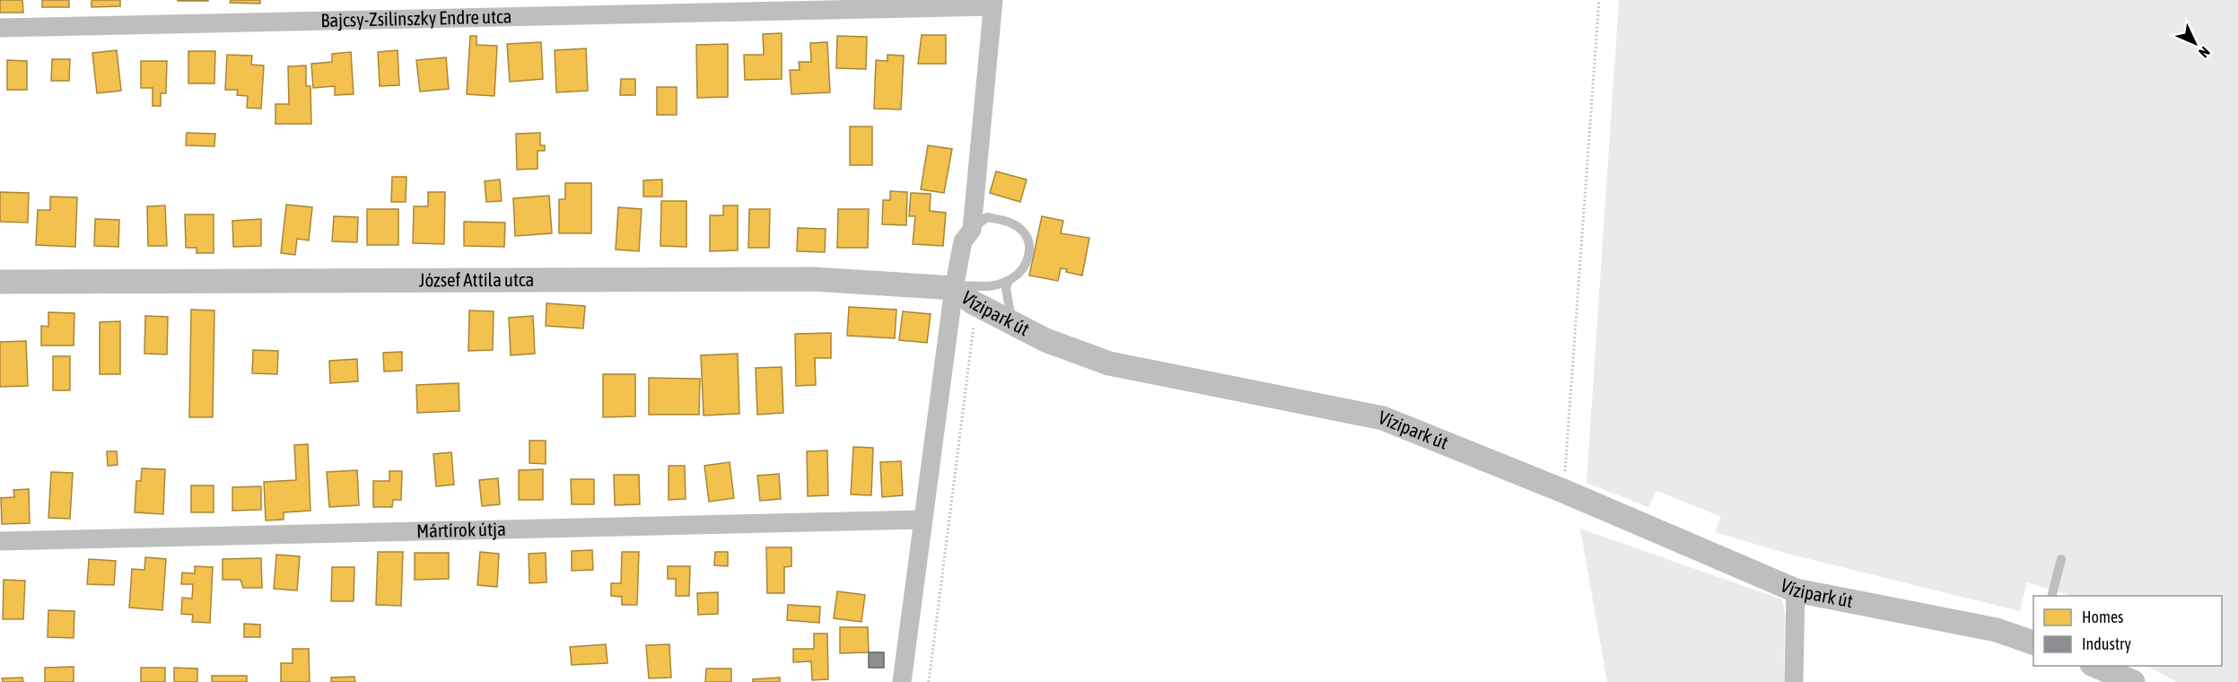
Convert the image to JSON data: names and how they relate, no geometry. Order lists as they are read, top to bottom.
{
  "streets": {
    "street": [
      "Bajcsy-Zsilinszky Endre utca",
      "József Attila utca",
      "Vízipark út",
      "Mártírok útja"
    ]
  },
  "crossings": [
    ["József Attila utca", "Vízipark út"]
  ],
  "legend": ["Homes", "Industry"],
  "north": "bottom right"
}
